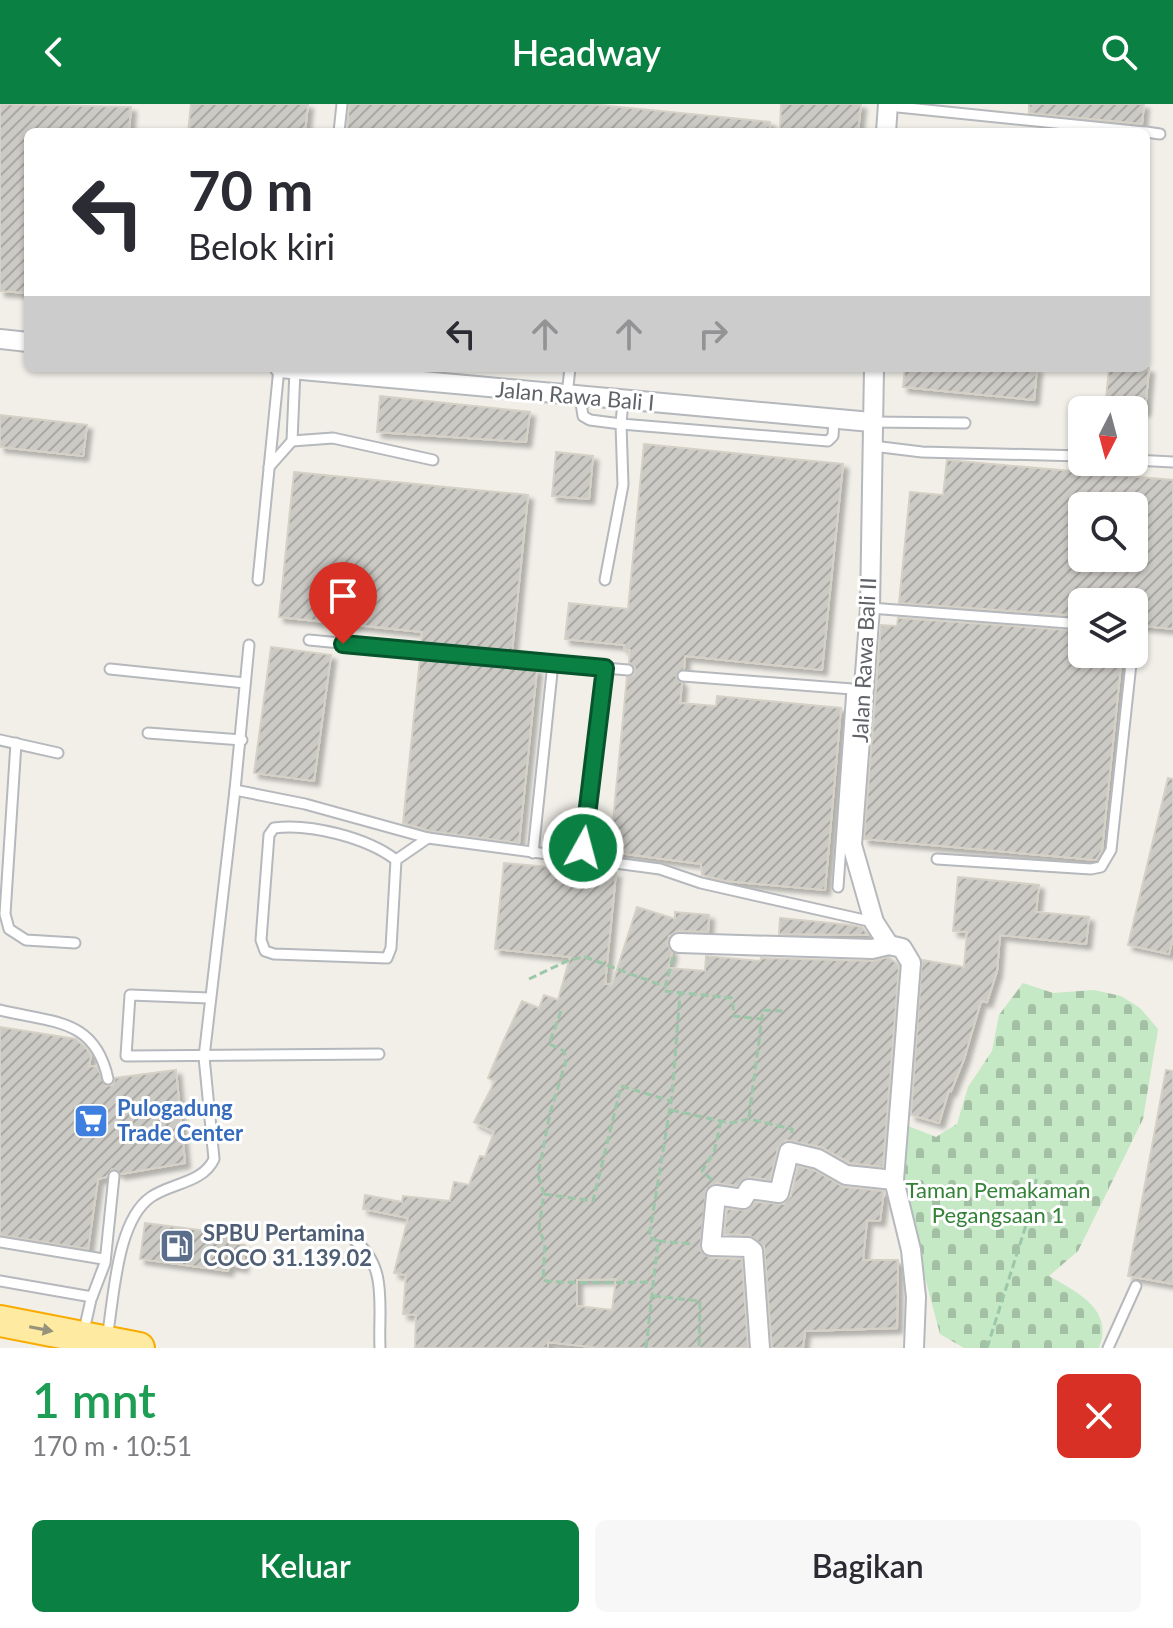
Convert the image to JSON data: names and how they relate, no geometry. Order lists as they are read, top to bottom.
{
  "streets": {
    "street": ["Jalan Rawa Bali I", "Jalan Rawa Bali II"]
  },
  "crossings": [
    ["Jalan Rawa Bali I", "Jalan Rawa Bali II"]
  ],
  "parks": ["Taman Pemakaman Pegangsaan 1"],
  "places": {
    "supermarket": ["Pulogadung Trade Center"],
    "fuel station": ["SPBU Pertamina COCO 31.139.02"]
  },
  "north": "bottom",
  "page": {
    "header": "Headway",
    "turn": ["70 m", "Belok kiri"],
    "heading": ["1 mnt", "170 m · 10:51"],
    "buttons": ["Keluar", "Bagikan"]
  }
}
